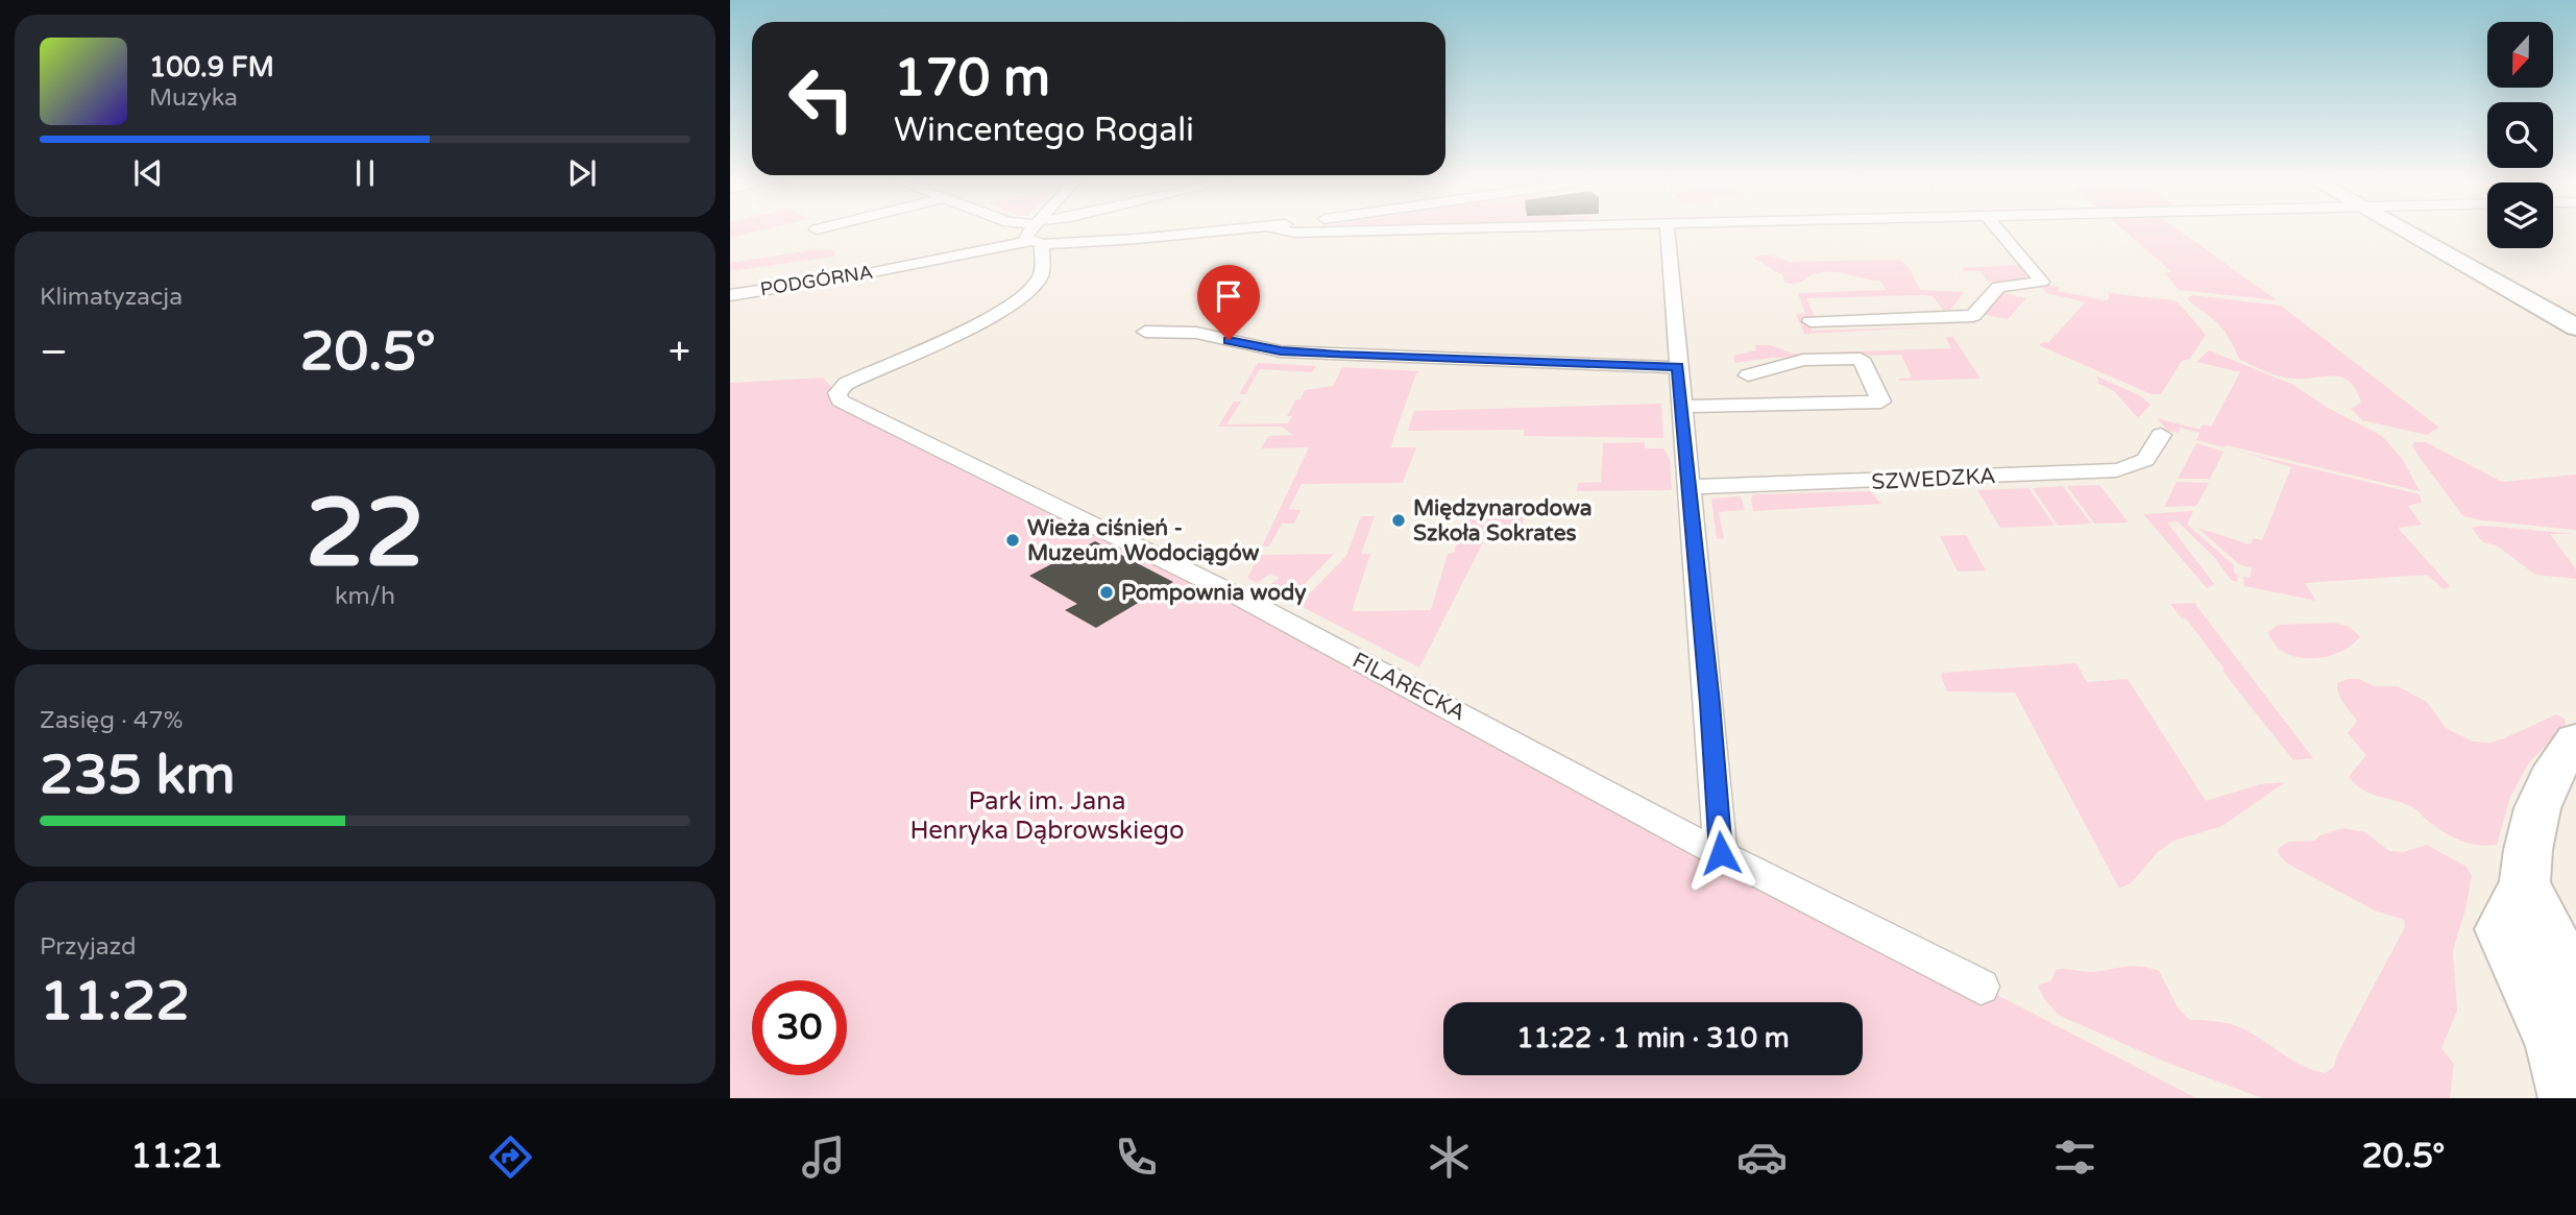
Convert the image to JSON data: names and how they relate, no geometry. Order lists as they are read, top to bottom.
{
  "streets": {
    "street": ["PODGÓRNA", "SZWEDZKA", "FILARECKA"]
  },
  "crossings": [
    ["PODGÓRNA", "FILARECKA"]
  ],
  "parks": ["Park im. Jana Henryka Dąbrowskiego"],
  "places": ["Międzynarodowa Szkoła Sokrates", "Wieża ciśnień - Muzeum Wodociągów", "Pompownia wody"],
  "north": "bottom",
  "page": {
    "turn": ["170 m", "Wincentego Rogali"],
    "song": ["100.9 FM", "Muzyka"],
    "tile": [
      "Klimatyzacja",
      ["22", "km/h"],
      ["Zasięg · 47%", "235 km"],
      ["Przyjazd", "11:22"]
    ],
    "heat": ["−", "20.5°", "+"],
    "limit": "30",
    "trip": "11:22 · 1 min · 310 m",
    "tabs": ["11:21", "20.5°"]
  }
}
